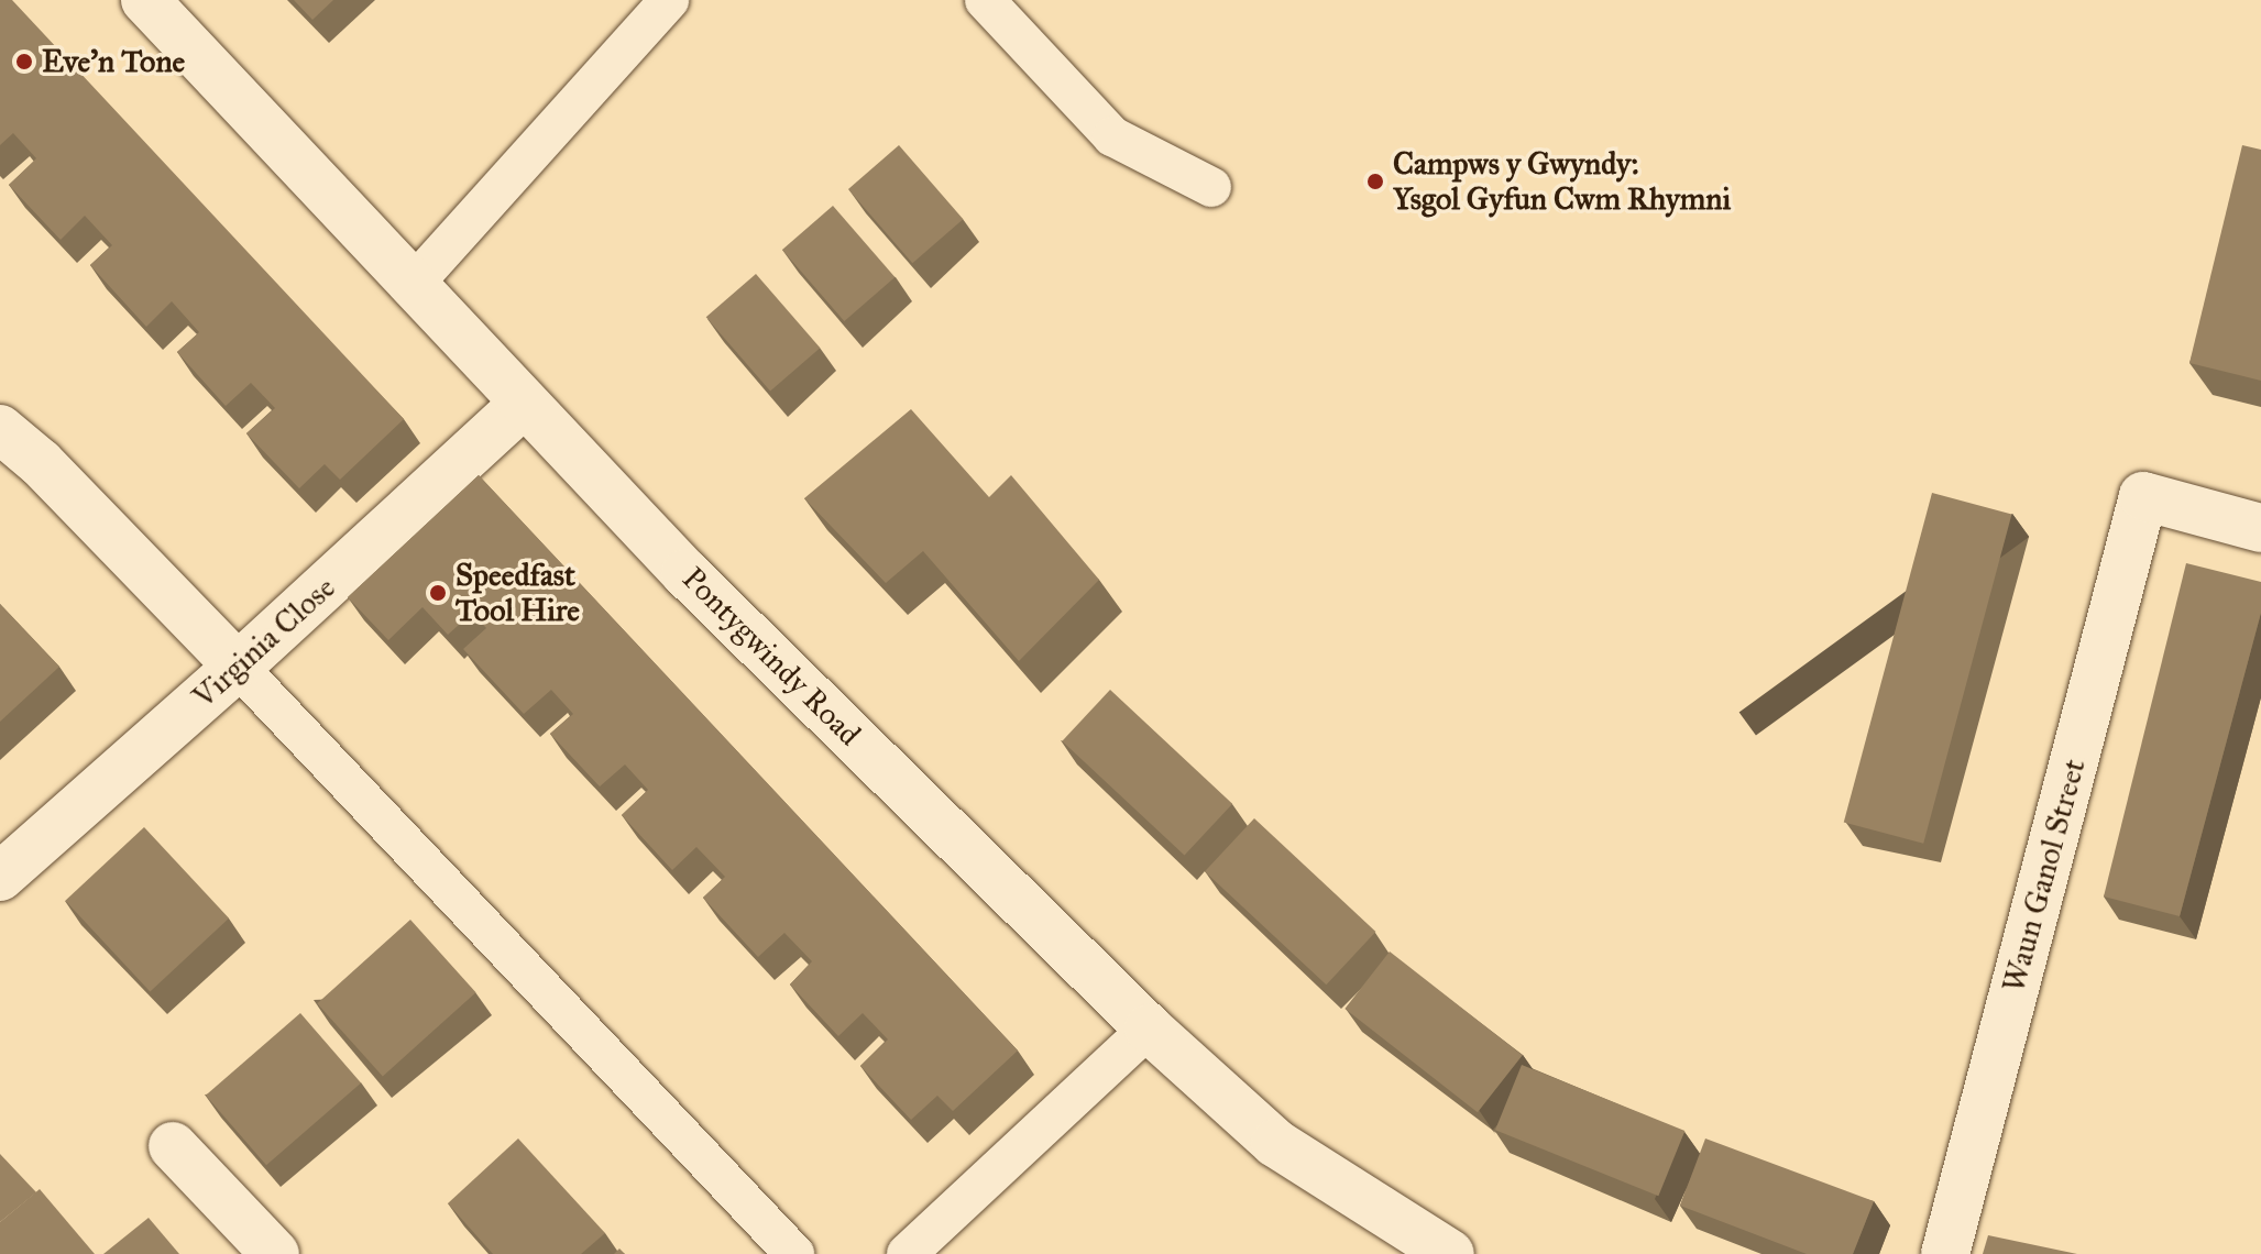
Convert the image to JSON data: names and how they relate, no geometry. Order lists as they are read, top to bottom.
{
  "streets": {
    "street": ["Virginia Close", "Pontygwindy Road", "Waun Ganol Street"]
  },
  "crossings": [
    ["Virginia Close", "Pontygwindy Road"]
  ],
  "places": ["Eve'n Tone", "Campws y Gwyndy: Ysgol Gyfun Cwm Rhymni", "Speedfast Tool Hire"]
}
